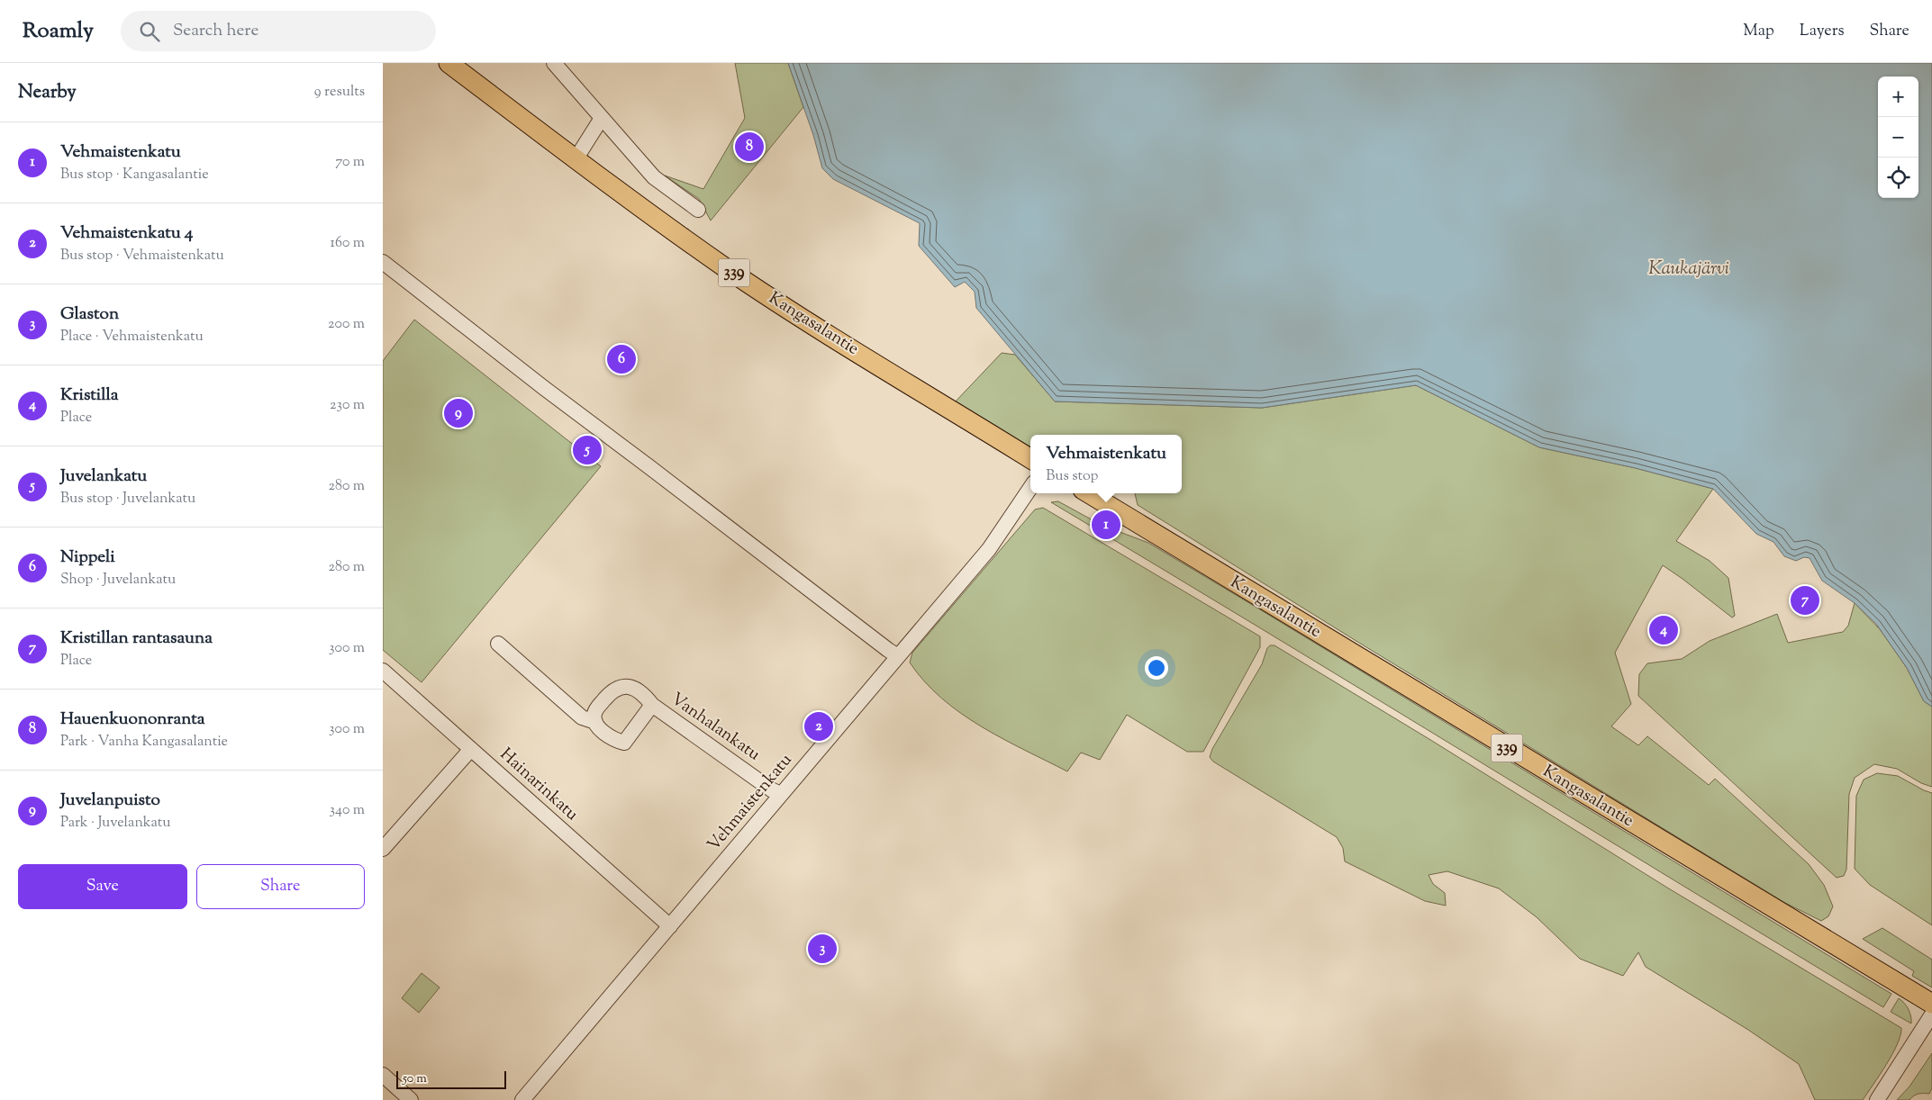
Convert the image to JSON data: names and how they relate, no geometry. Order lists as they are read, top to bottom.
{
  "streets": {
    "main road": ["339", "Kangasalantie"],
    "street": ["Vanhalankatu", "Hainarinkatu", "Vehmaistenkatu"]
  },
  "crossings": [
    ["Vanhalankatu", "Vehmaistenkatu"],
    ["Hainarinkatu", "Vehmaistenkatu"]
  ],
  "water": ["Kaukajärvi"],
  "scale_bar": "50 m",
  "page": {
    "header": "Roamly",
    "search": "Search here",
    "nav": ["Map", "Layers", "Share"],
    "heading": ["Nearby", "9 results"],
    "map_buttons": ["+", "−"],
    "list": [
      {
        "mark": "1",
        "name": "Vehmaistenkatu",
        "note": "Bus stop · Kangasalantie",
        "value": "70 m"
      },
      {
        "mark": "2",
        "name": "Vehmaistenkatu 4",
        "note": "Bus stop · Vehmaistenkatu",
        "value": "160 m"
      },
      {
        "mark": "3",
        "name": "Glaston",
        "note": "Place · Vehmaistenkatu",
        "value": "200 m"
      },
      {
        "mark": "4",
        "name": "Kristilla",
        "note": "Place",
        "value": "230 m"
      },
      {
        "mark": "5",
        "name": "Juvelankatu",
        "note": "Bus stop · Juvelankatu",
        "value": "280 m"
      },
      {
        "mark": "6",
        "name": "Nippeli",
        "note": "Shop · Juvelankatu",
        "value": "280 m"
      },
      {
        "mark": "7",
        "name": "Kristillan rantasauna",
        "note": "Place",
        "value": "300 m"
      },
      {
        "mark": "8",
        "name": "Hauenkuononranta",
        "note": "Park · Vanha Kangasalantie",
        "value": "300 m"
      },
      {
        "mark": "9",
        "name": "Juvelanpuisto",
        "note": "Park · Juvelankatu",
        "value": "340 m"
      }
    ],
    "pins": [
      "8",
      "6",
      "9",
      "5",
      "1",
      "7",
      "4",
      "2",
      "3"
    ],
    "popup": ["Vehmaistenkatu", "Bus stop"],
    "buttons": ["Save", "Share"],
    "scale": "50 m"
  }
}
